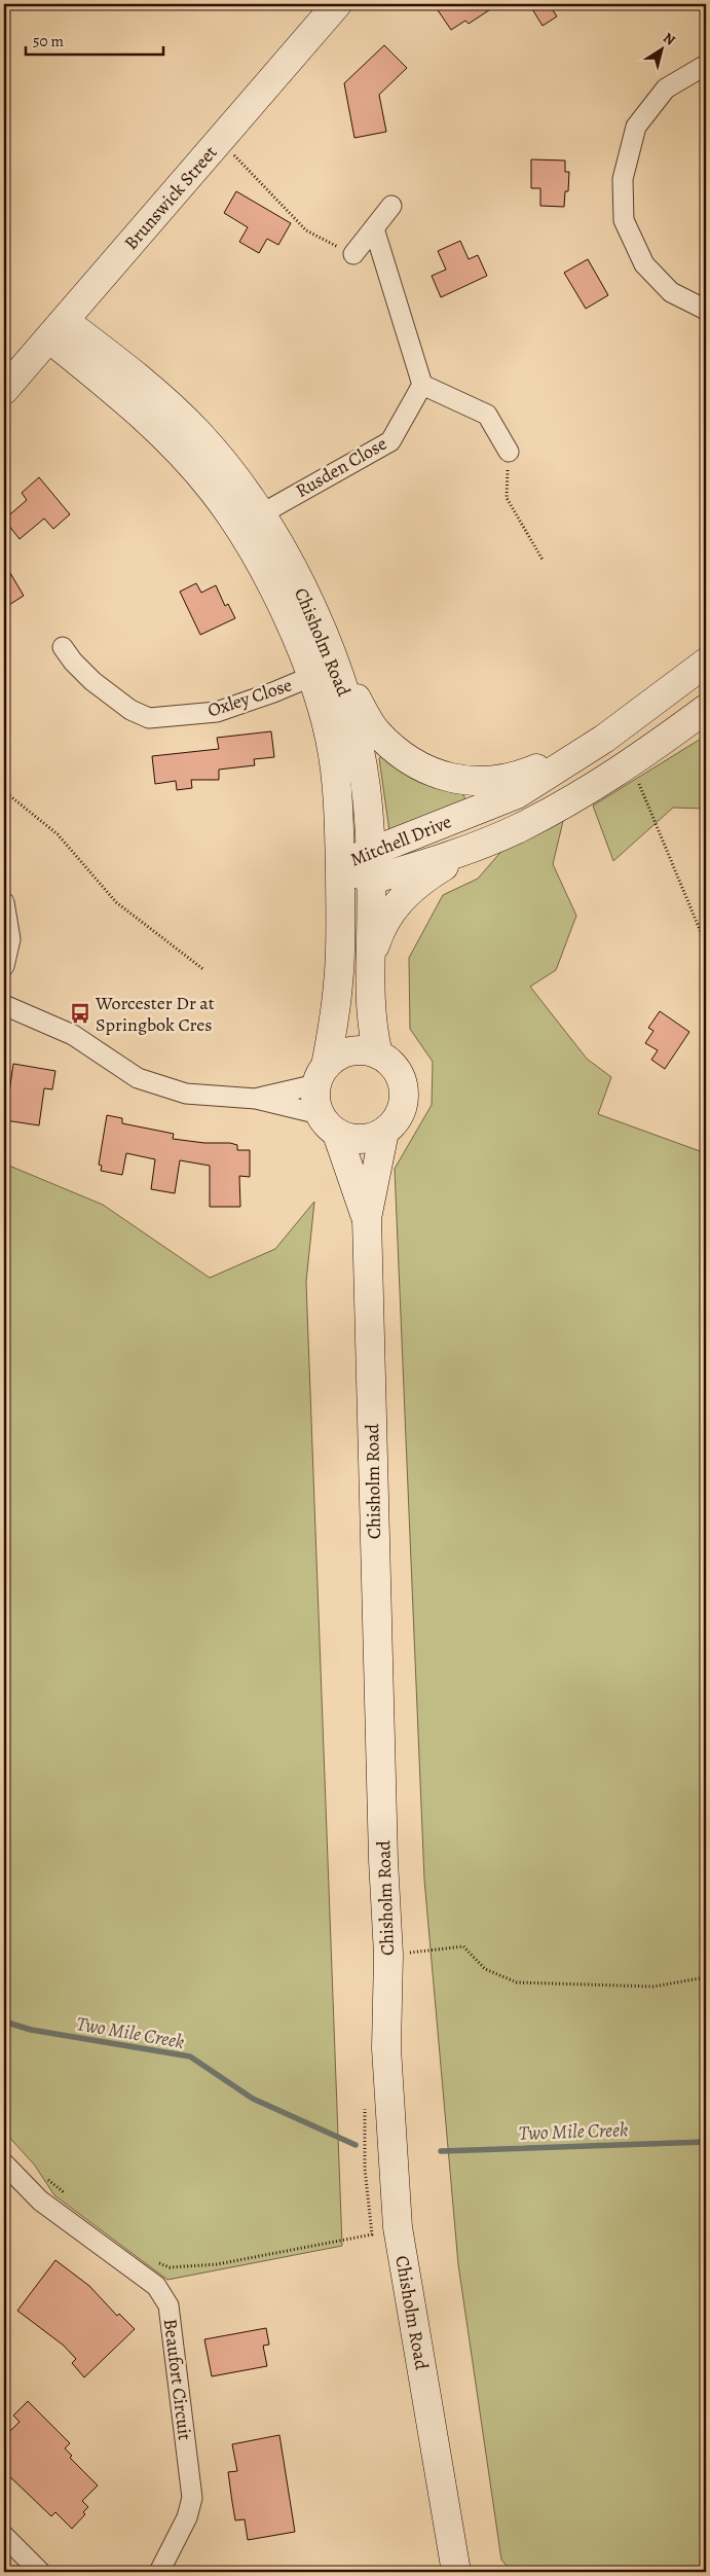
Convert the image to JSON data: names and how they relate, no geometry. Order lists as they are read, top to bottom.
{
  "streets": {
    "main road": ["Brunswick Street", "Chisholm Road", "Mitchell Drive"],
    "street": ["Rusden Close", "Oxley Close", "Beaufort Circuit"]
  },
  "crossings": [
    ["Brunswick Street", "Chisholm Road"],
    ["Rusden Close", "Chisholm Road"],
    ["Chisholm Road", "Oxley Close"],
    ["Chisholm Road", "Mitchell Drive"]
  ],
  "water": ["Two Mile Creek"],
  "places": {
    "bus stop": ["Worcester Dr at Springbok Cres"]
  },
  "scale_bar": "50 m",
  "north": "top right"
}
